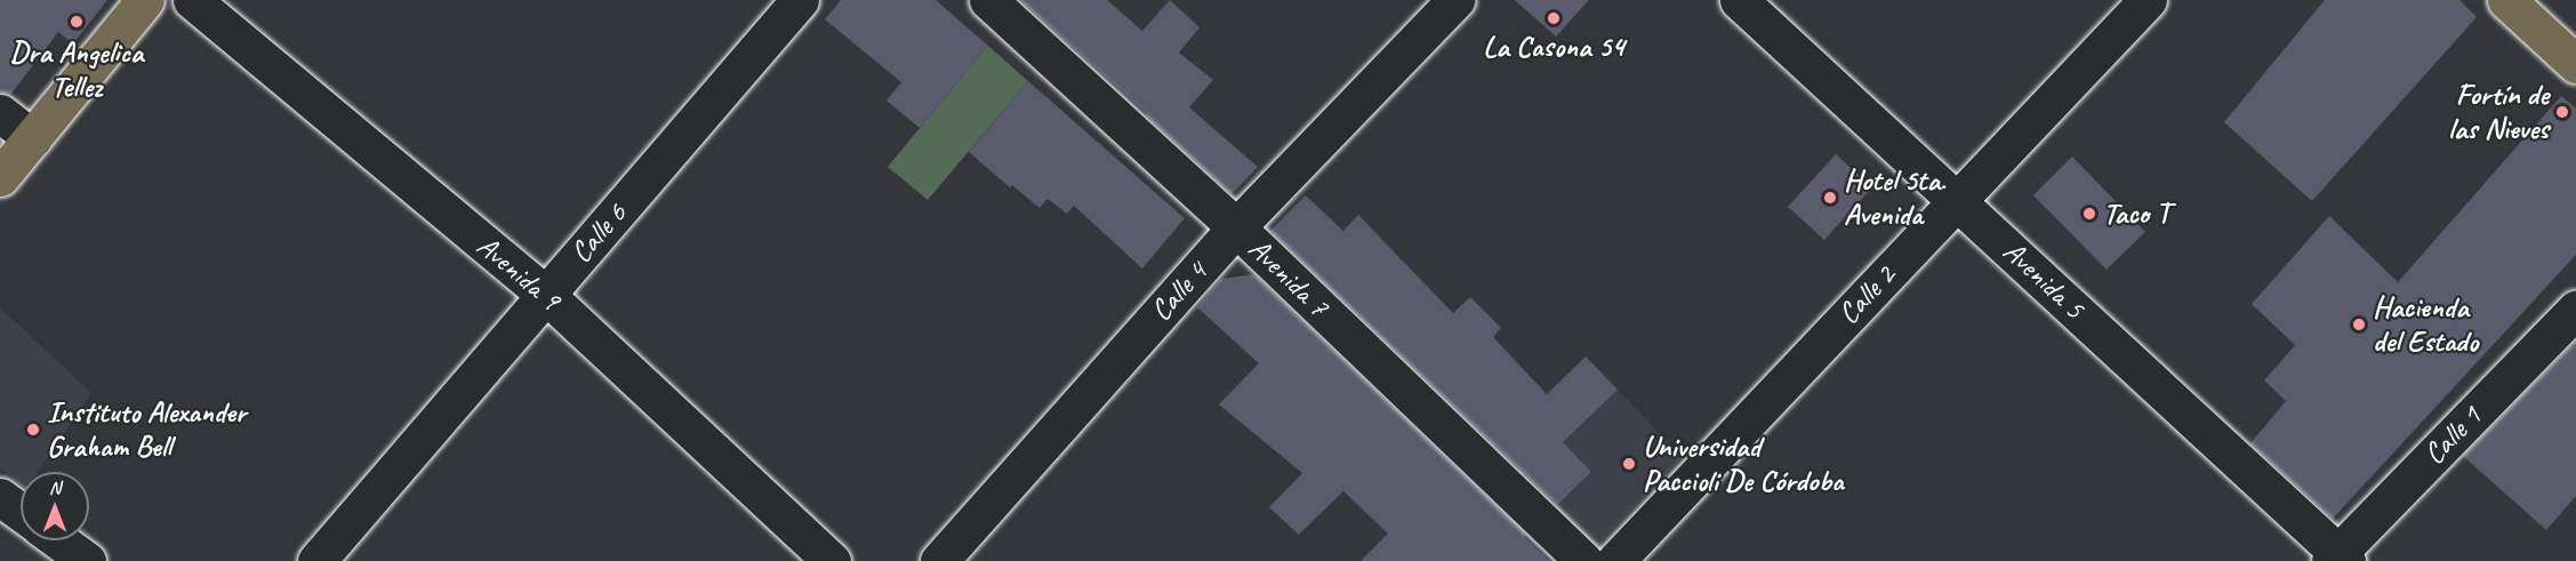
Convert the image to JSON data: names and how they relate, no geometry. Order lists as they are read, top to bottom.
{
  "streets": {
    "street": [
      "Calle 6",
      "Avenida 9",
      "Avenida 7",
      "Avenida 5",
      "Calle 4",
      "Calle 2",
      "Calle 1"
    ]
  },
  "crossings": [
    ["Calle 6", "Avenida 9"],
    ["Avenida 7", "Calle 4"],
    ["Avenida 5", "Calle 2"],
    ["Avenida 5", "Calle 1"]
  ],
  "places": [
    "La Casona 54",
    "Dra Angelica Tellez",
    "Fortín de las Nieves",
    "Hotel 5ta. Avenida",
    "Taco T",
    "Hacienda del Estado",
    "Instituto Alexander Graham Bell",
    "Universidad Paccioli De Córdoba"
  ],
  "north": "top"
}
